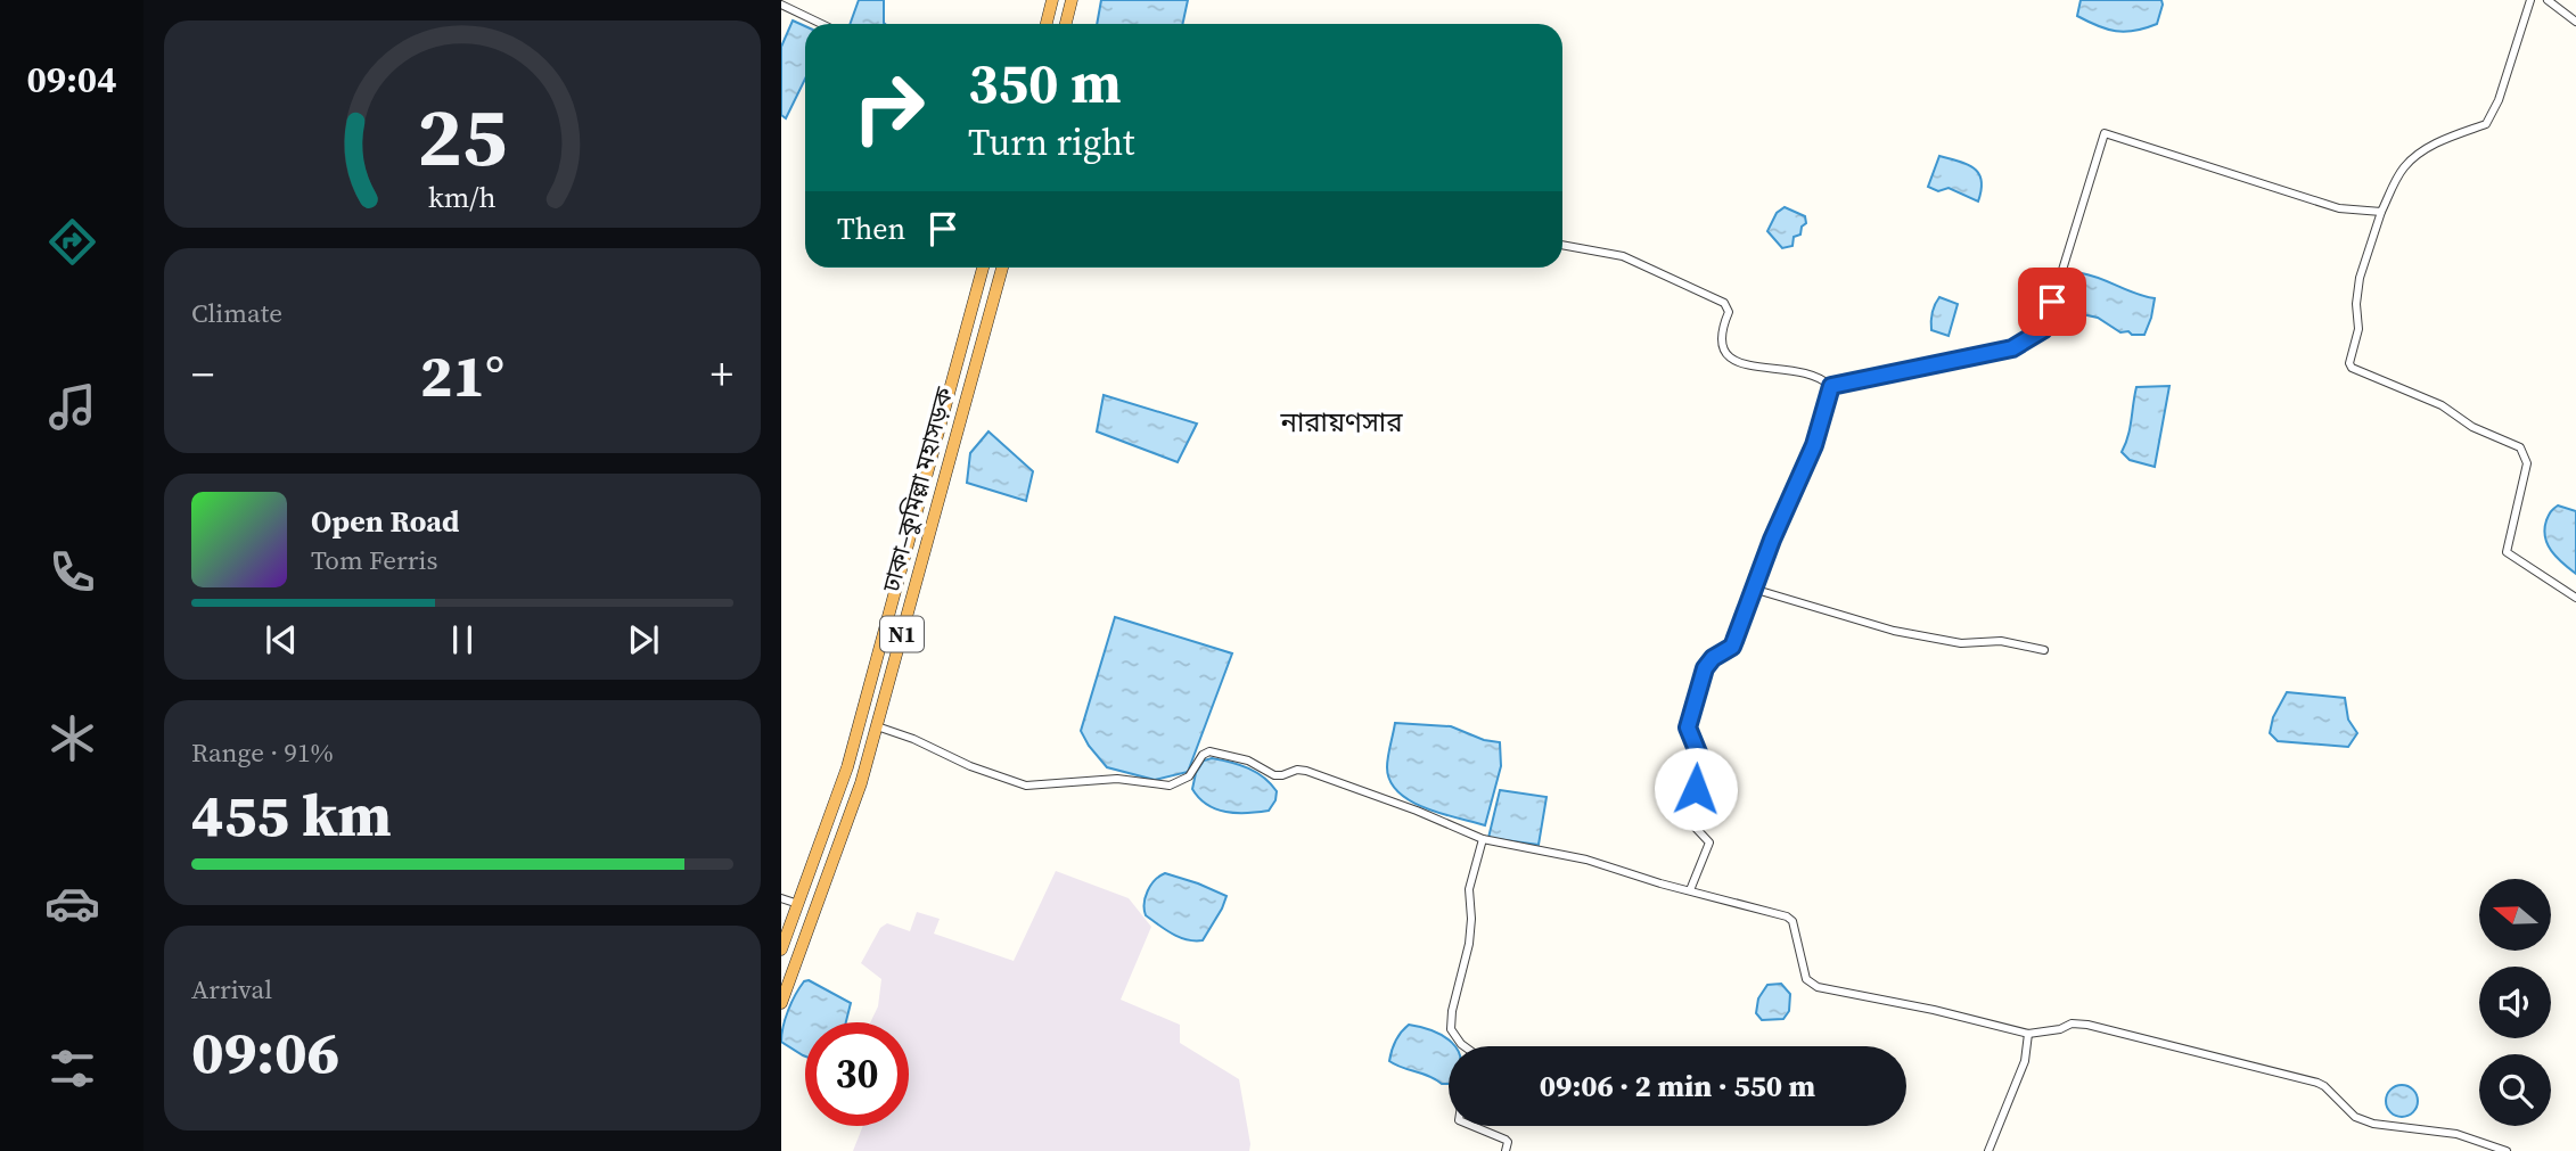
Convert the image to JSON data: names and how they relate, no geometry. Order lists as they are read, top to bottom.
{
  "streets": {
    "highway": ["ঢাকা–কুমিল্লা মহাসড়ক", "N1"]
  },
  "districts": ["নারায়ণসার"],
  "north": "left",
  "page": {
    "tabs": "09:04",
    "turn": ["350 m", "Turn right"],
    "then": "Then",
    "tile": [
      "Climate",
      ["Range · 91%", "455 km"],
      ["Arrival", "09:06"]
    ],
    "heat": ["−", "21°", "+"],
    "song": ["Open Road", "Tom Ferris"],
    "limit": "30",
    "trip": "09:06 · 2 min · 550 m",
    "gauge": ["25", "km/h"]
  }
}
